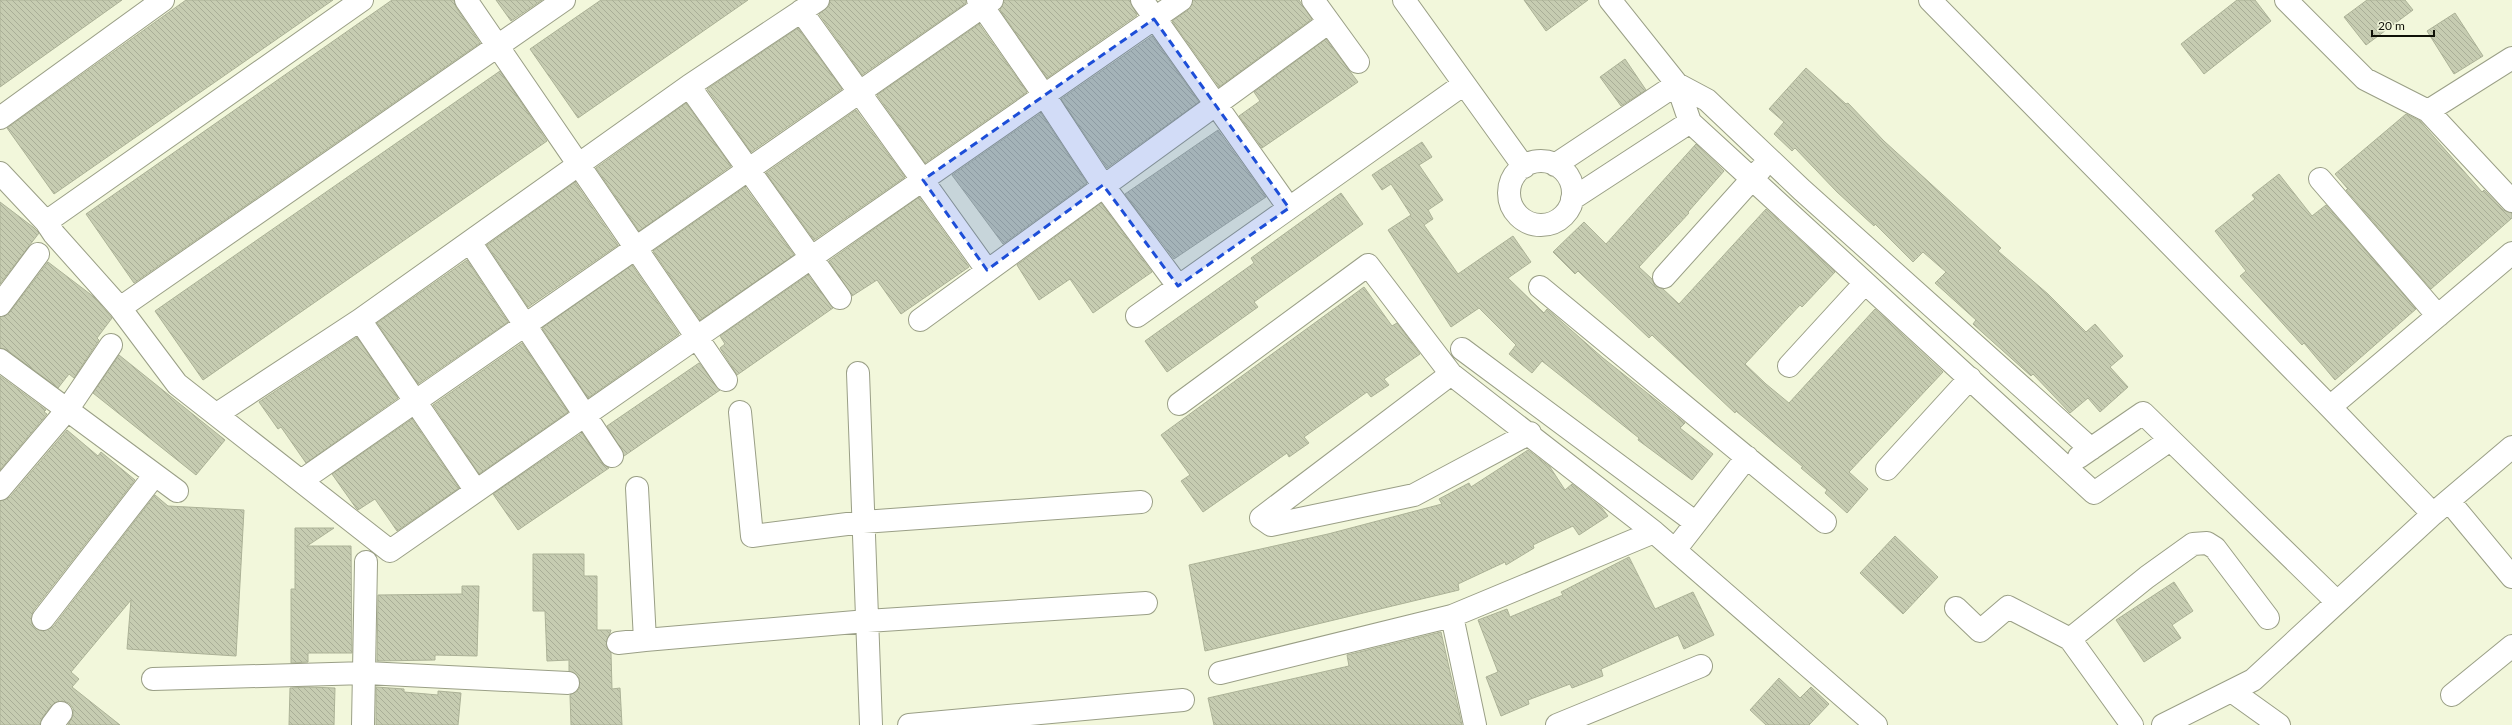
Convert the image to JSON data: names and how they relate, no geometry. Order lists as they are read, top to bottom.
{
  "scale_bar": "20 m"
}
